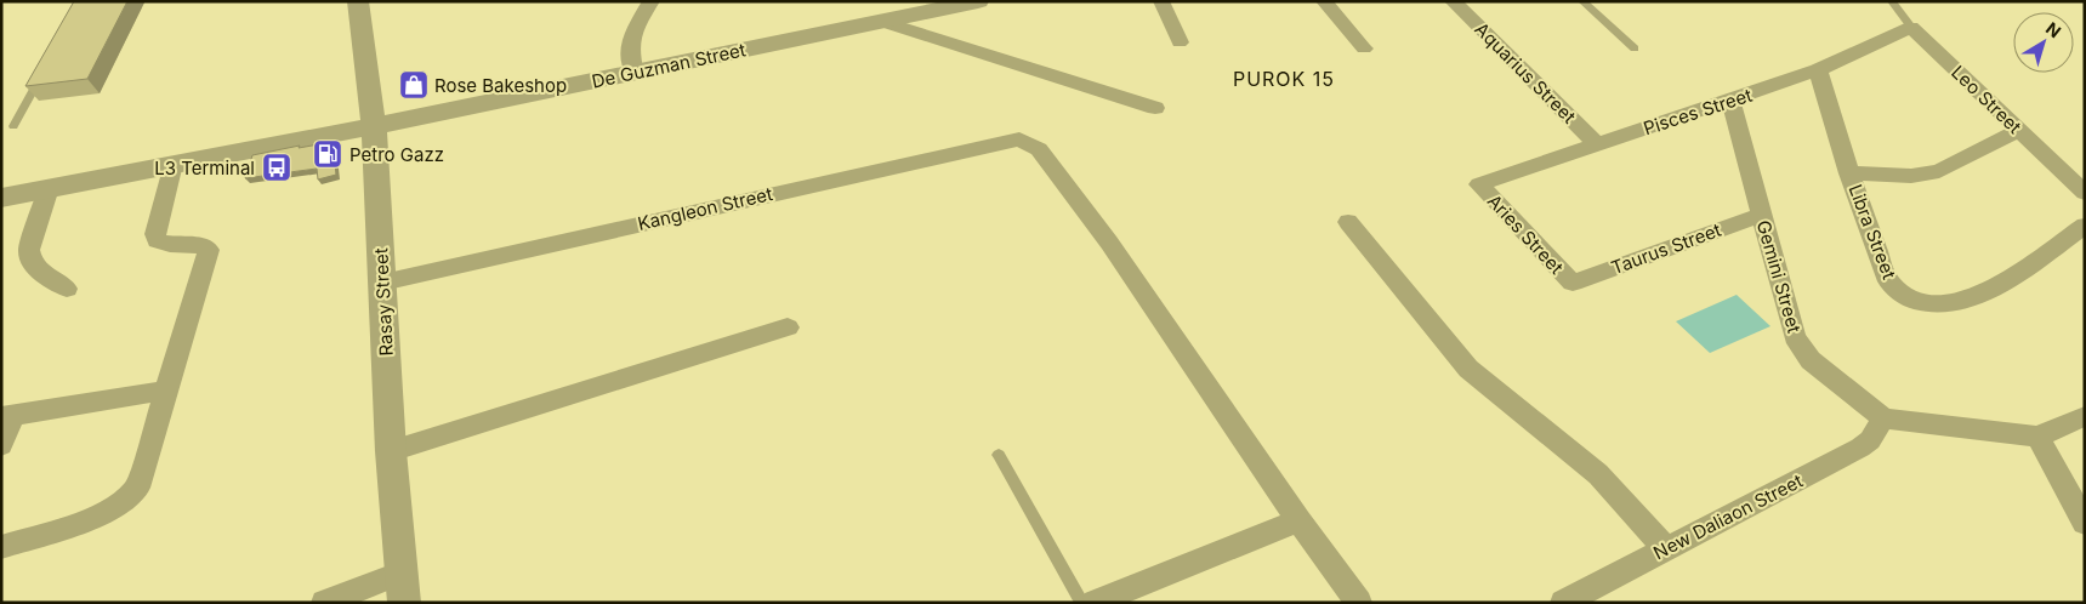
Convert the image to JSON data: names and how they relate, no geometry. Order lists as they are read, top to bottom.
{
  "streets": {
    "street": [
      "De Guzman Street",
      "Aquarius Street",
      "Leo Street",
      "Pisces Street",
      "Kangleon Street",
      "Libra Street",
      "Aries Street",
      "Taurus Street",
      "Gemini Street",
      "Rasay Street",
      "New Daliaon Street"
    ]
  },
  "crossings": [
    ["De Guzman Street", "Rasay Street"],
    ["Aquarius Street", "Pisces Street"],
    ["Leo Street", "Pisces Street"],
    ["Pisces Street", "Libra Street"],
    ["Pisces Street", "Aries Street"],
    ["Pisces Street", "Gemini Street"],
    ["Kangleon Street", "Rasay Street"],
    ["Aries Street", "Taurus Street"],
    ["Taurus Street", "Gemini Street"],
    ["Gemini Street", "New Daliaon Street"]
  ],
  "districts": ["PUROK 15"],
  "places": {
    "shop": ["Rose Bakeshop"],
    "fuel station": ["Petro Gazz"],
    "bus stop": ["L3 Terminal"]
  },
  "north": "top right"
}
